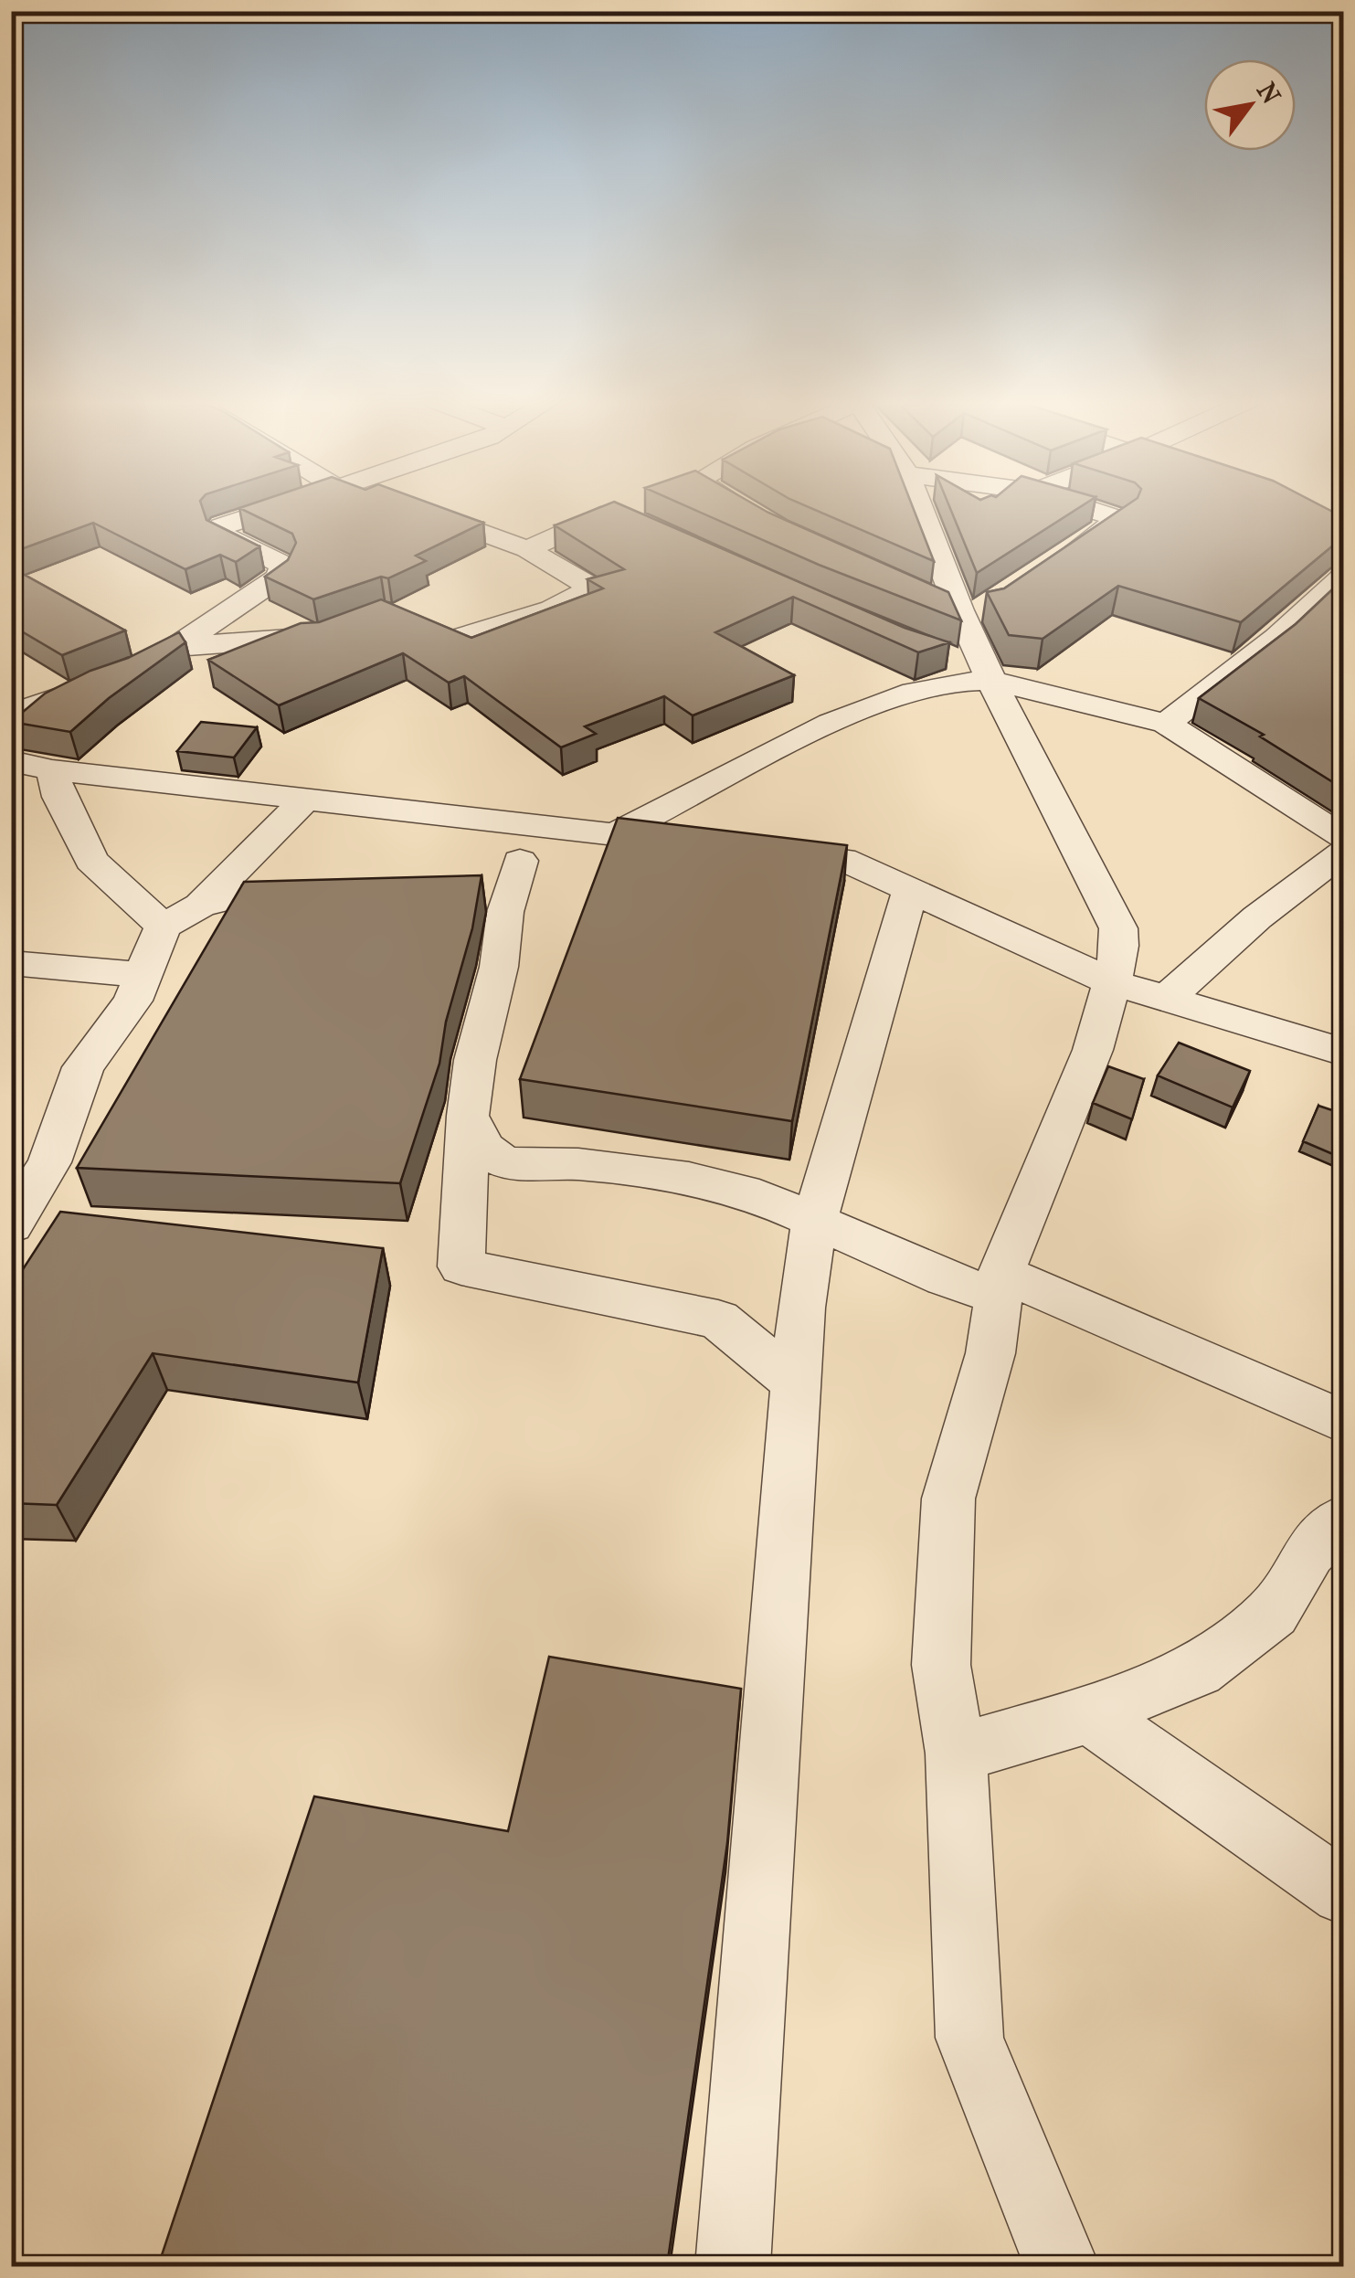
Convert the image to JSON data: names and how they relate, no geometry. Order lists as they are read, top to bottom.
{
  "north": "top right"
}
